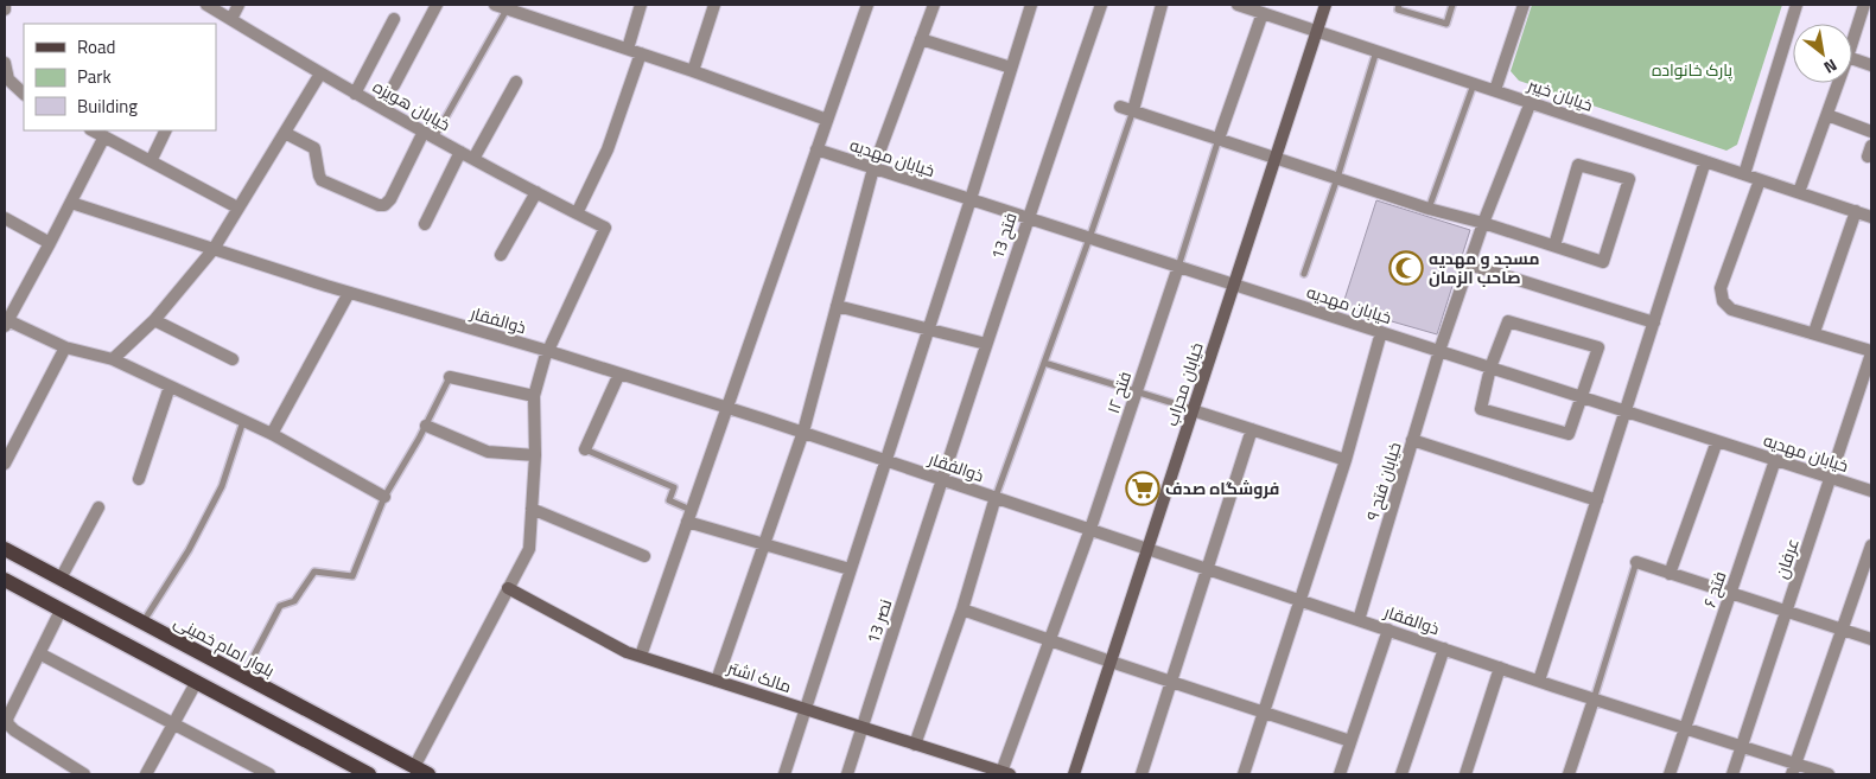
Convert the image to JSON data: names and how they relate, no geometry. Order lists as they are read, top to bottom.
{
  "streets": {
    "main road": ["بلوار امام خمینی"],
    "street": [
      "خیابان خیبر",
      "خیابان هویزه",
      "خیابان مهدیه",
      "فتح 13",
      "ذوالفقار",
      "خیابان محراب",
      "فتح ۱۲",
      "خیابان فتح ۹",
      "عرفان",
      "فتح ۶",
      "نصر 13",
      "مالک اشتر"
    ]
  },
  "crossings": [
    ["خیابان خیبر", "خیابان محراب"],
    ["خیابان خیبر", "خیابان فتح ۹"],
    ["خیابان هویزه", "ذوالفقار"],
    ["خیابان مهدیه", "فتح 13"],
    ["خیابان مهدیه", "خیابان محراب"],
    ["خیابان مهدیه", "فتح ۱۲"],
    ["خیابان مهدیه", "خیابان فتح ۹"],
    ["خیابان مهدیه", "عرفان"],
    ["خیابان مهدیه", "فتح ۶"],
    ["فتح 13", "ذوالفقار"],
    ["فتح 13", "نصر 13"],
    ["ذوالفقار", "خیابان محراب"],
    ["ذوالفقار", "فتح ۱۲"],
    ["ذوالفقار", "خیابان فتح ۹"],
    ["ذوالفقار", "عرفان"],
    ["ذوالفقار", "فتح ۶"],
    ["ذوالفقار", "نصر 13"],
    ["فتح ۱۲", "مالک اشتر"],
    ["نصر 13", "مالک اشتر"]
  ],
  "parks": ["پارک خانواده"],
  "places": {
    "mosque": ["مسجد و مهدیه صاحب الزمان"],
    "supermarket": ["فروشگاه صدف"]
  },
  "legend": ["Road", "Park", "Building"],
  "north": "bottom right"
}
